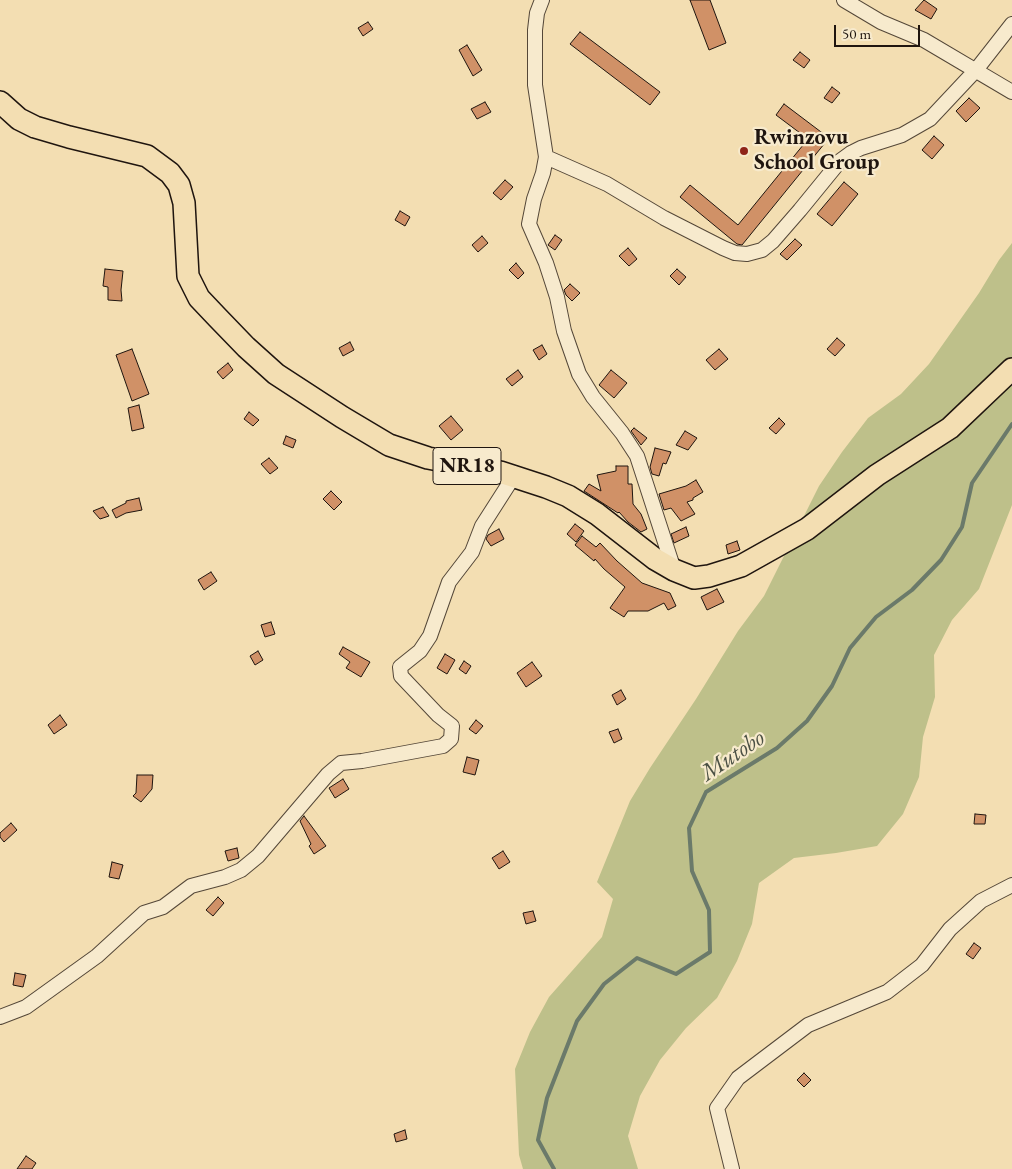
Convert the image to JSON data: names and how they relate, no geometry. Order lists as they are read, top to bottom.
{
  "streets": {
    "main road": ["NR18"]
  },
  "water": ["Mutobo"],
  "places": ["Rwinzovu School Group"],
  "scale_bar": "50 m"
}
